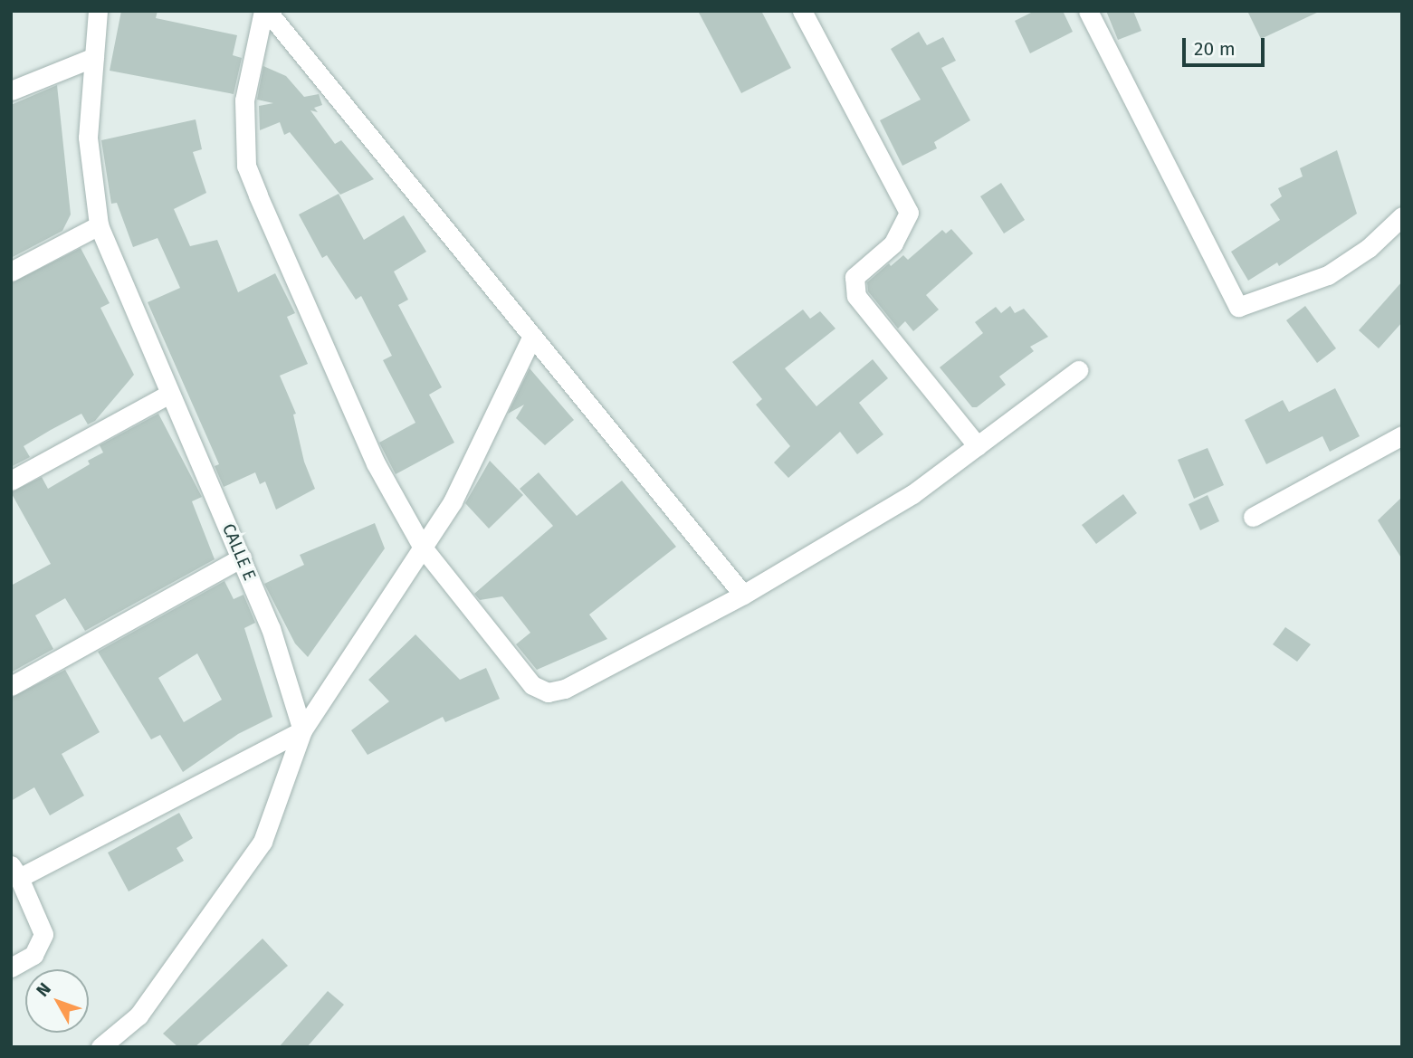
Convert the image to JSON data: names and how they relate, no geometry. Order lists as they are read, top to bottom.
{
  "streets": {
    "street": ["CALLE E"]
  },
  "scale_bar": "20 m",
  "north": "top left"
}
